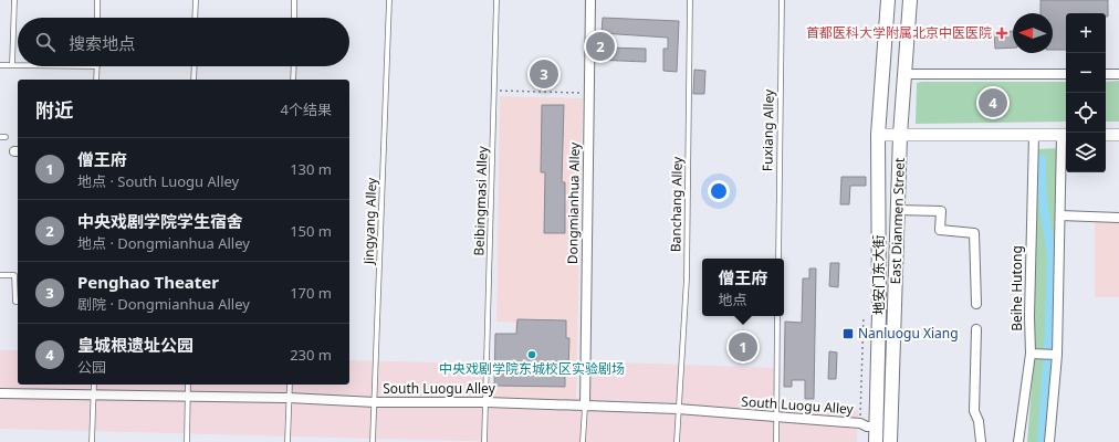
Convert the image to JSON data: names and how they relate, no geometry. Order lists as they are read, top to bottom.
{
  "streets": {
    "main road": ["East Dianmen Street", "地安门东大街"],
    "street": ["Dongmianhua Alley", "Beihe Hutong", "South Luogu Alley"],
    "lane": [
      "Fuxiang Alley",
      "Beibingmasi Alley",
      "Banchang Alley",
      "Jingyang Alley"
    ]
  },
  "crossings": [
    ["Beibingmasi Alley", "South Luogu Alley"],
    ["Dongmianhua Alley", "South Luogu Alley"],
    ["Banchang Alley", "South Luogu Alley"],
    ["Jingyang Alley", "South Luogu Alley"],
    ["地安门东大街", "South Luogu Alley"]
  ],
  "places": {
    "health": ["首都医科大学附属北京中医医院"],
    "transit": ["Nanluogu Xiang"],
    "other": ["中央戏剧学院东城校区实验剧场"]
  },
  "north": "left",
  "page": {
    "map_buttons": ["+", "−"],
    "search": "搜索地点",
    "pins": [
      "2",
      "3",
      "4",
      "1"
    ],
    "heading": ["附近", "4个结果"],
    "list": [
      {
        "mark": "1",
        "name": "僧王府",
        "note": "地点 · South Luogu Alley",
        "value": "130 m"
      },
      {
        "mark": "2",
        "name": "中央戏剧学院学生宿舍",
        "note": "地点 · Dongmianhua Alley",
        "value": "150 m"
      },
      {
        "mark": "3",
        "name": "Penghao Theater",
        "note": "剧院 · Dongmianhua Alley",
        "value": "170 m"
      },
      {
        "mark": "4",
        "name": "皇城根遗址公园",
        "note": "公园",
        "value": "230 m"
      }
    ],
    "popup": ["僧王府", "地点"]
  }
}
